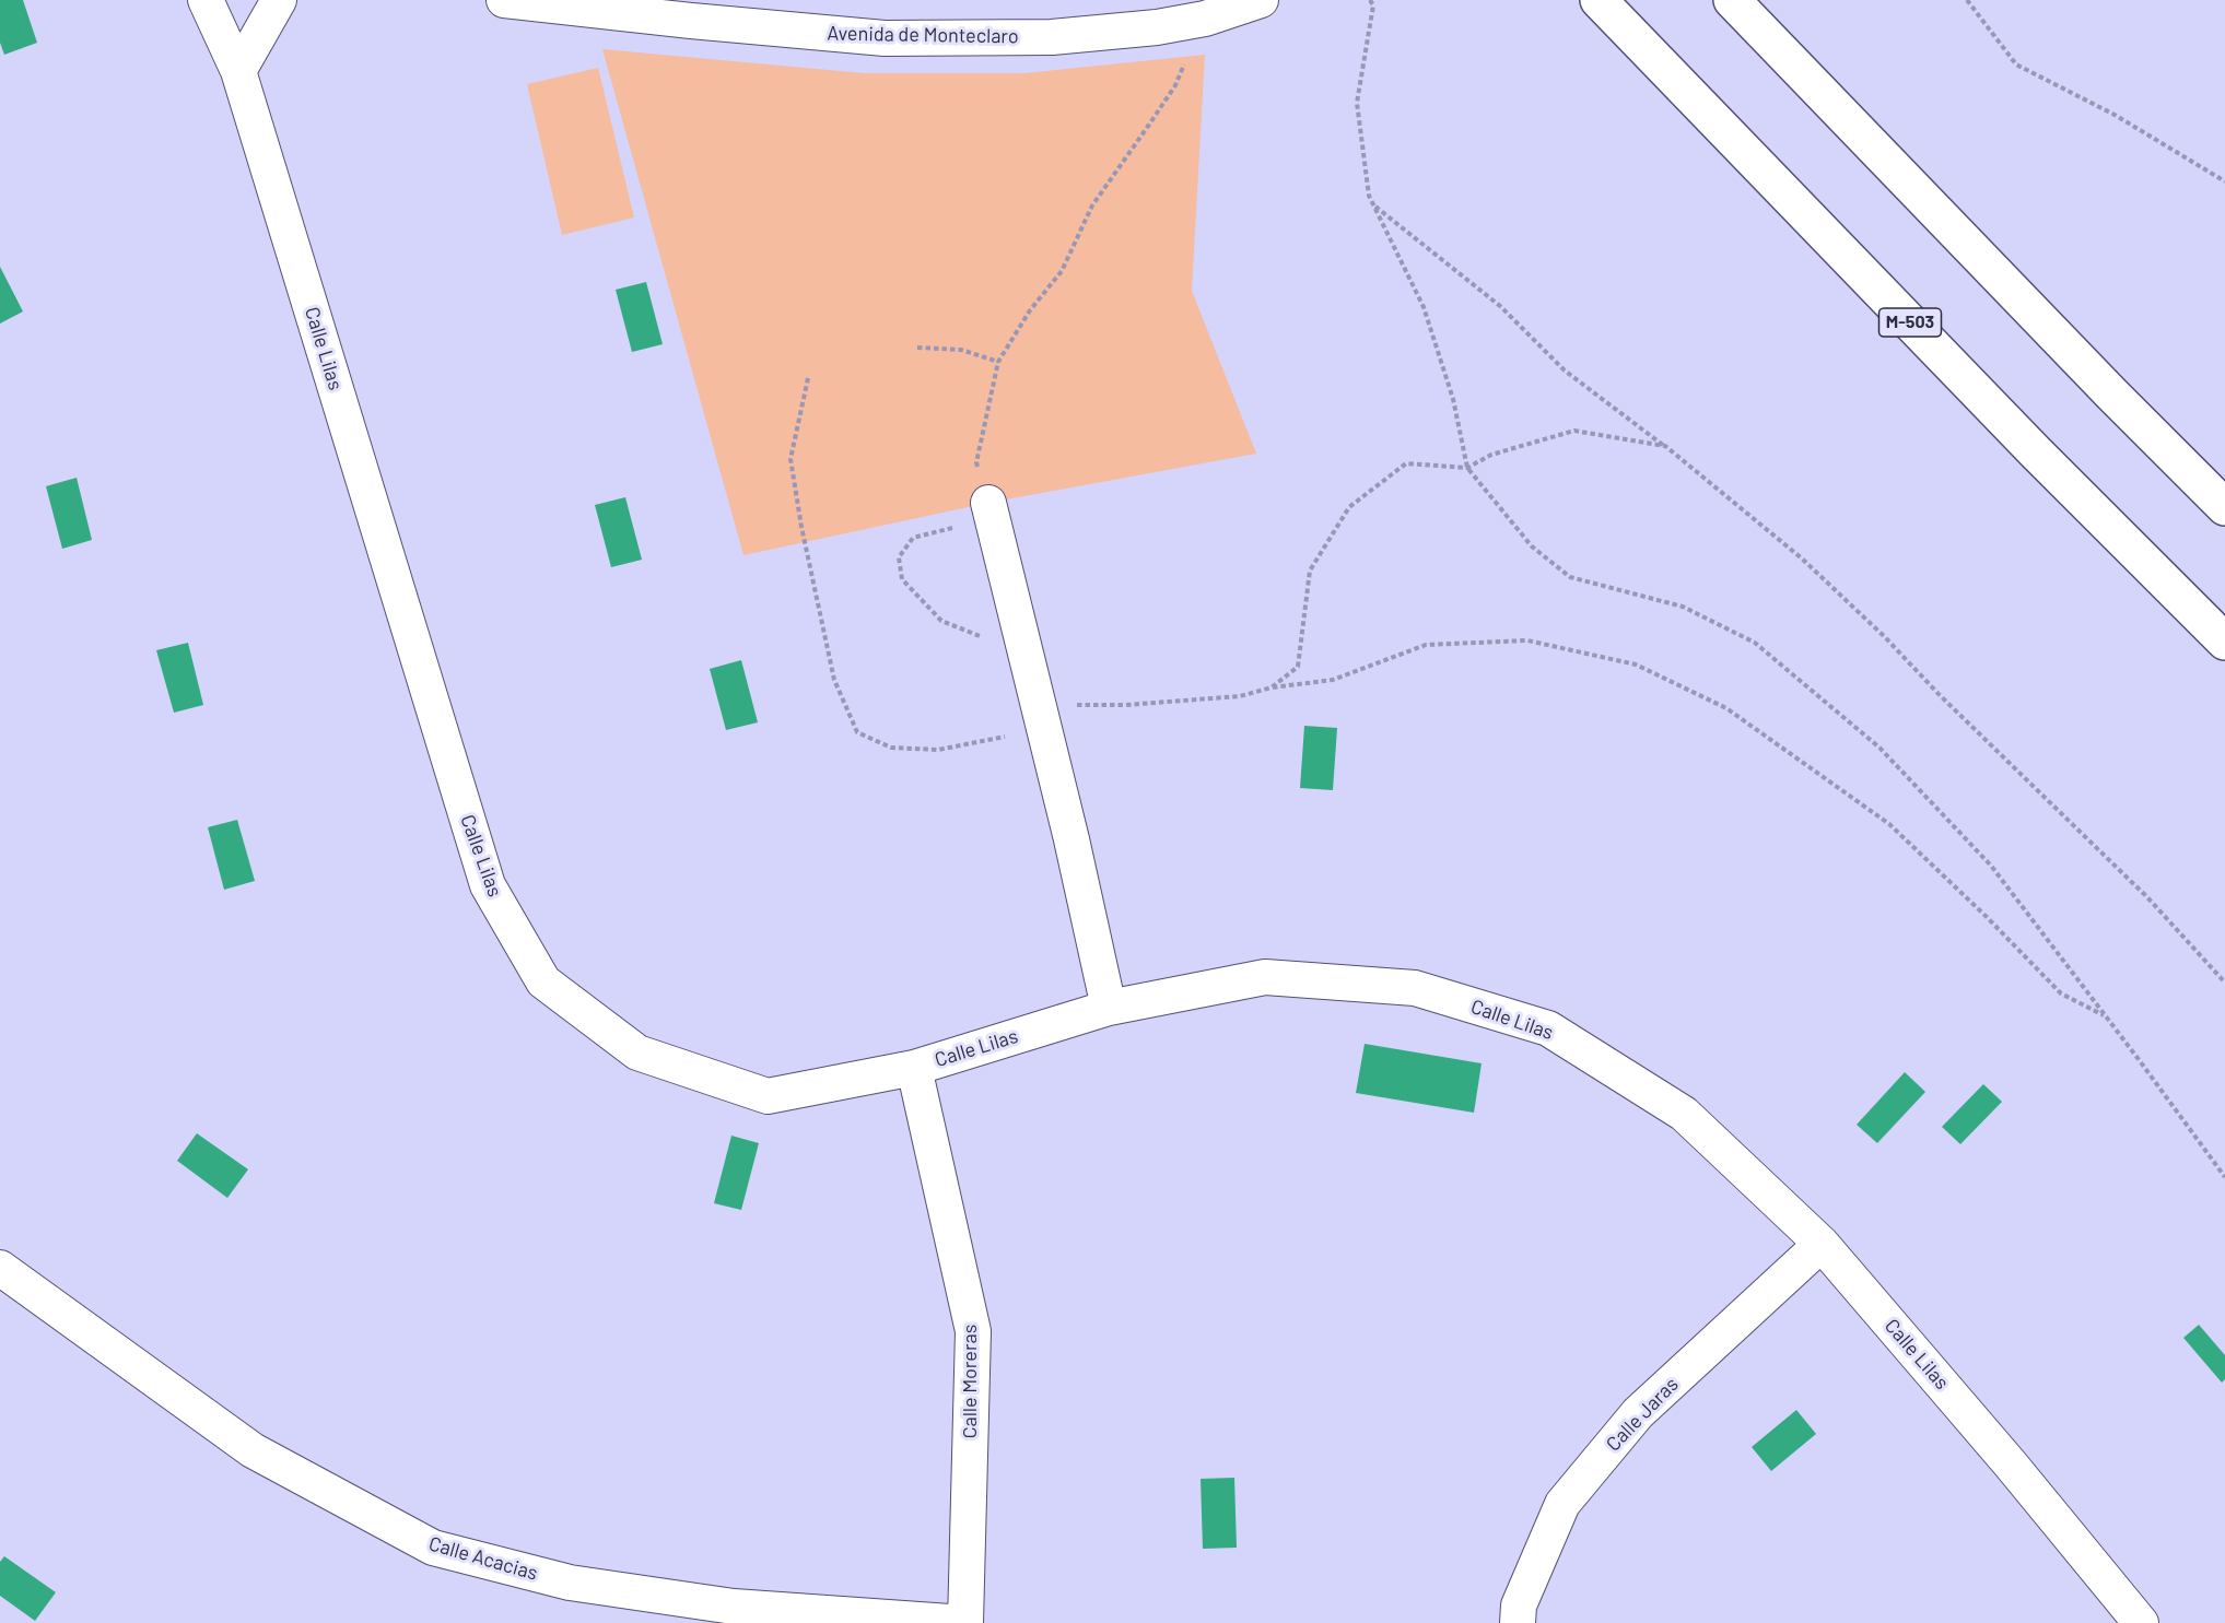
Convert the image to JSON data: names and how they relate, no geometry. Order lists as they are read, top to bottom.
{
  "streets": {
    "highway": ["M-503"],
    "street": [
      "Avenida de Monteclaro",
      "Calle Lilas",
      "Calle Moreras",
      "Calle Jaras",
      "Calle Acacias"
    ]
  },
  "crossings": [
    ["Calle Lilas", "Calle Moreras"],
    ["Calle Lilas", "Calle Jaras"],
    ["Calle Moreras", "Calle Acacias"]
  ]
}
